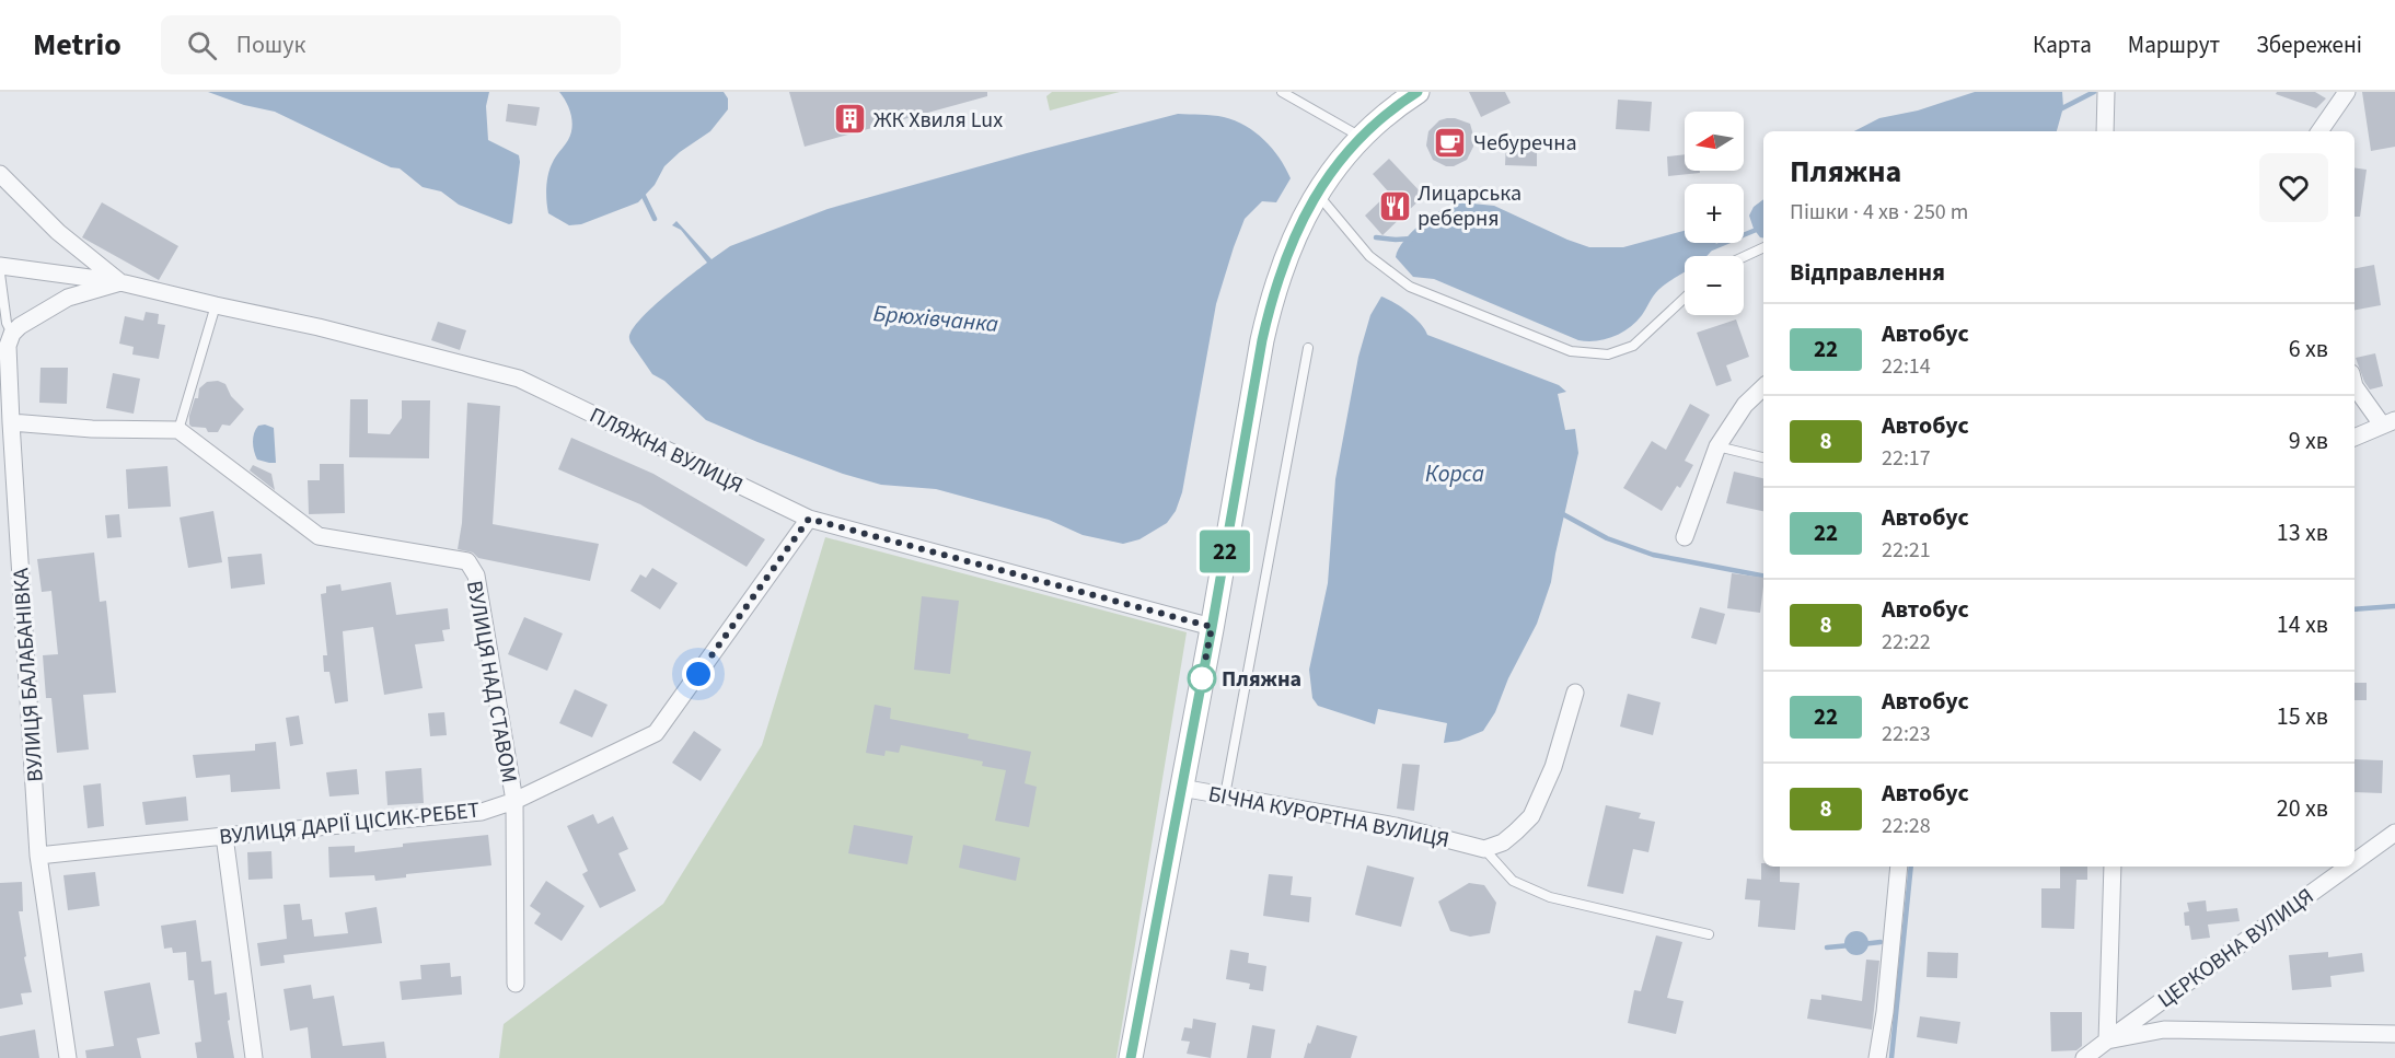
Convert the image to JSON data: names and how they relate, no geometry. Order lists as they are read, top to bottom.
{
  "streets": {
    "street": [
      "ПЛЯЖНА ВУЛИЦЯ",
      "ВУЛИЦЯ БАЛАБАНІВКА",
      "ВУЛИЦЯ НАД СТАВОМ",
      "БІЧНА КУРОРТНА ВУЛИЦЯ",
      "ВУЛИЦЯ ДАРІЇ ЦІСИК-РЕБЕТ",
      "ЦЕРКОВНА ВУЛИЦЯ"
    ]
  },
  "crossings": [
    ["ПЛЯЖНА ВУЛИЦЯ", "ВУЛИЦЯ ДАРІЇ ЦІСИК-РЕБЕТ"],
    ["ВУЛИЦЯ БАЛАБАНІВКА", "ВУЛИЦЯ ДАРІЇ ЦІСИК-РЕБЕТ"],
    ["ВУЛИЦЯ НАД СТАВОМ", "ВУЛИЦЯ ДАРІЇ ЦІСИК-РЕБЕТ"]
  ],
  "water": ["Брюхівчанка", "Корса"],
  "places": {
    "building": ["ЖК Хвиля Lux"],
    "cafe": ["Чебуречна"],
    "restaurant": ["Лицарська реберня"],
    "other": ["Пляжна"]
  },
  "lines": ["bus line 22"],
  "north": "left",
  "page": {
    "header": "Metrio",
    "search": "Пошук",
    "nav": ["Карта", "Маршрут", "Збережені"],
    "on_map": "22",
    "map_buttons": ["+", "−"],
    "heading": [
      ["Пляжна", "Пішки · 4 хв · 250 m"],
      "Відправлення"
    ],
    "list": [
      {
        "mark": "22",
        "name": "Автобус",
        "note": "22:14",
        "value": "6 хв"
      },
      {
        "mark": "8",
        "name": "Автобус",
        "note": "22:17",
        "value": "9 хв"
      },
      {
        "mark": "22",
        "name": "Автобус",
        "note": "22:21",
        "value": "13 хв"
      },
      {
        "mark": "8",
        "name": "Автобус",
        "note": "22:22",
        "value": "14 хв"
      },
      {
        "mark": "22",
        "name": "Автобус",
        "note": "22:23",
        "value": "15 хв"
      },
      {
        "mark": "8",
        "name": "Автобус",
        "note": "22:28",
        "value": "20 хв"
      }
    ]
  }
}
